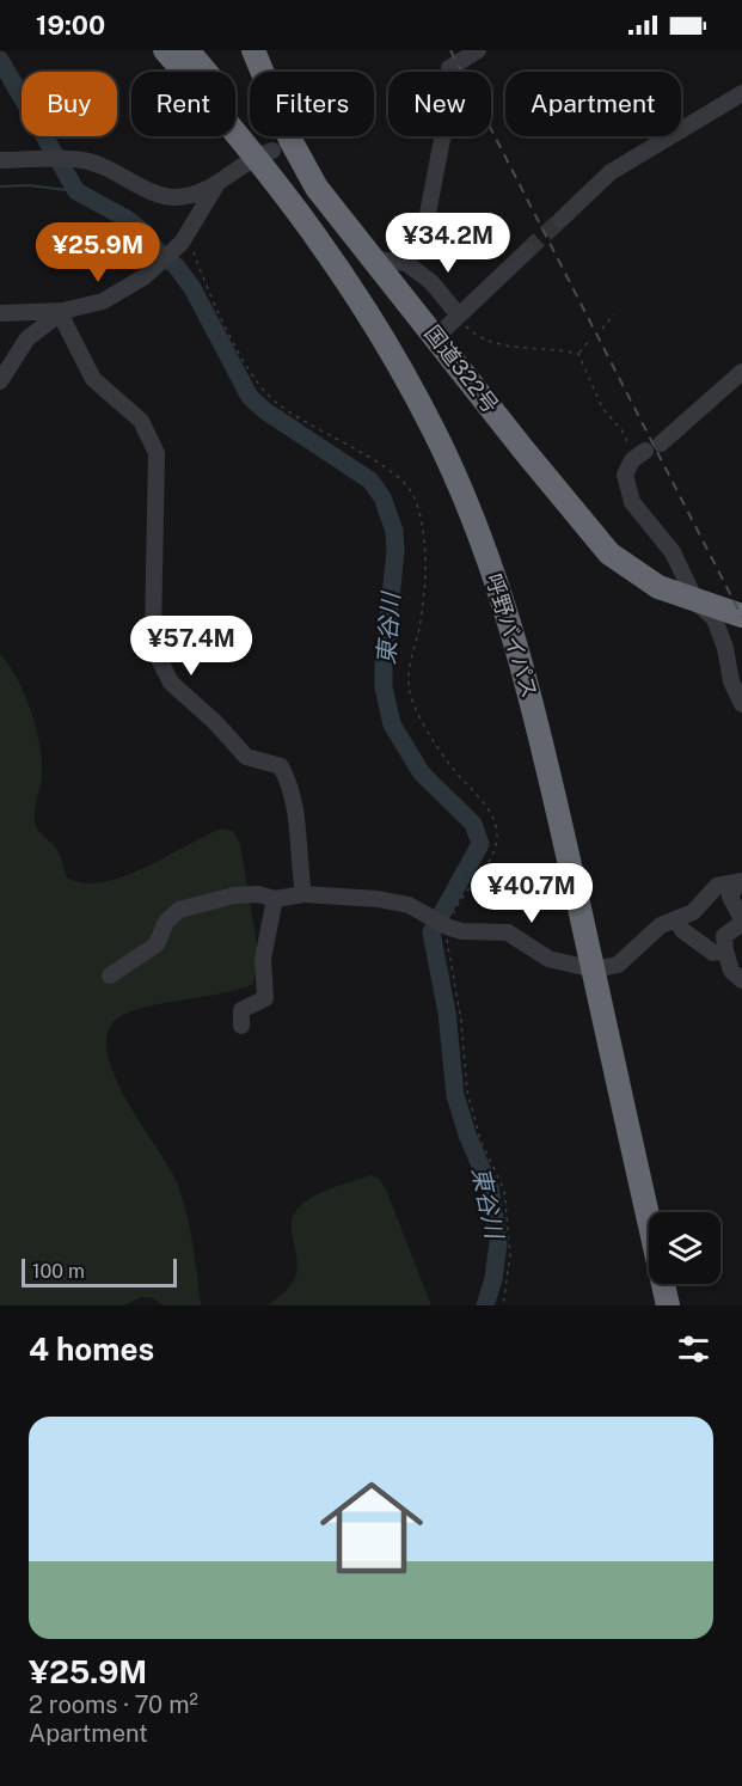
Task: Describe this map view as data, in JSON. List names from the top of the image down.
{
  "streets": {
    "highway": ["国道322号", "呼野バイパス"]
  },
  "water": ["東谷川"],
  "scale_bar": "100 m",
  "page": {
    "status": "19:00",
    "chip": [
      "Buy",
      "Rent",
      "Filters",
      "New",
      "Apartment"
    ],
    "price": [
      "¥34.2M",
      "¥25.9M",
      "¥57.4M",
      "¥40.7M"
    ],
    "scale": "100 m",
    "heading": "4 homes",
    "list": [
      {
        "name": "¥25.9M",
        "note": "2 rooms · 70 m² · Apartment"
      }
    ]
  }
}
